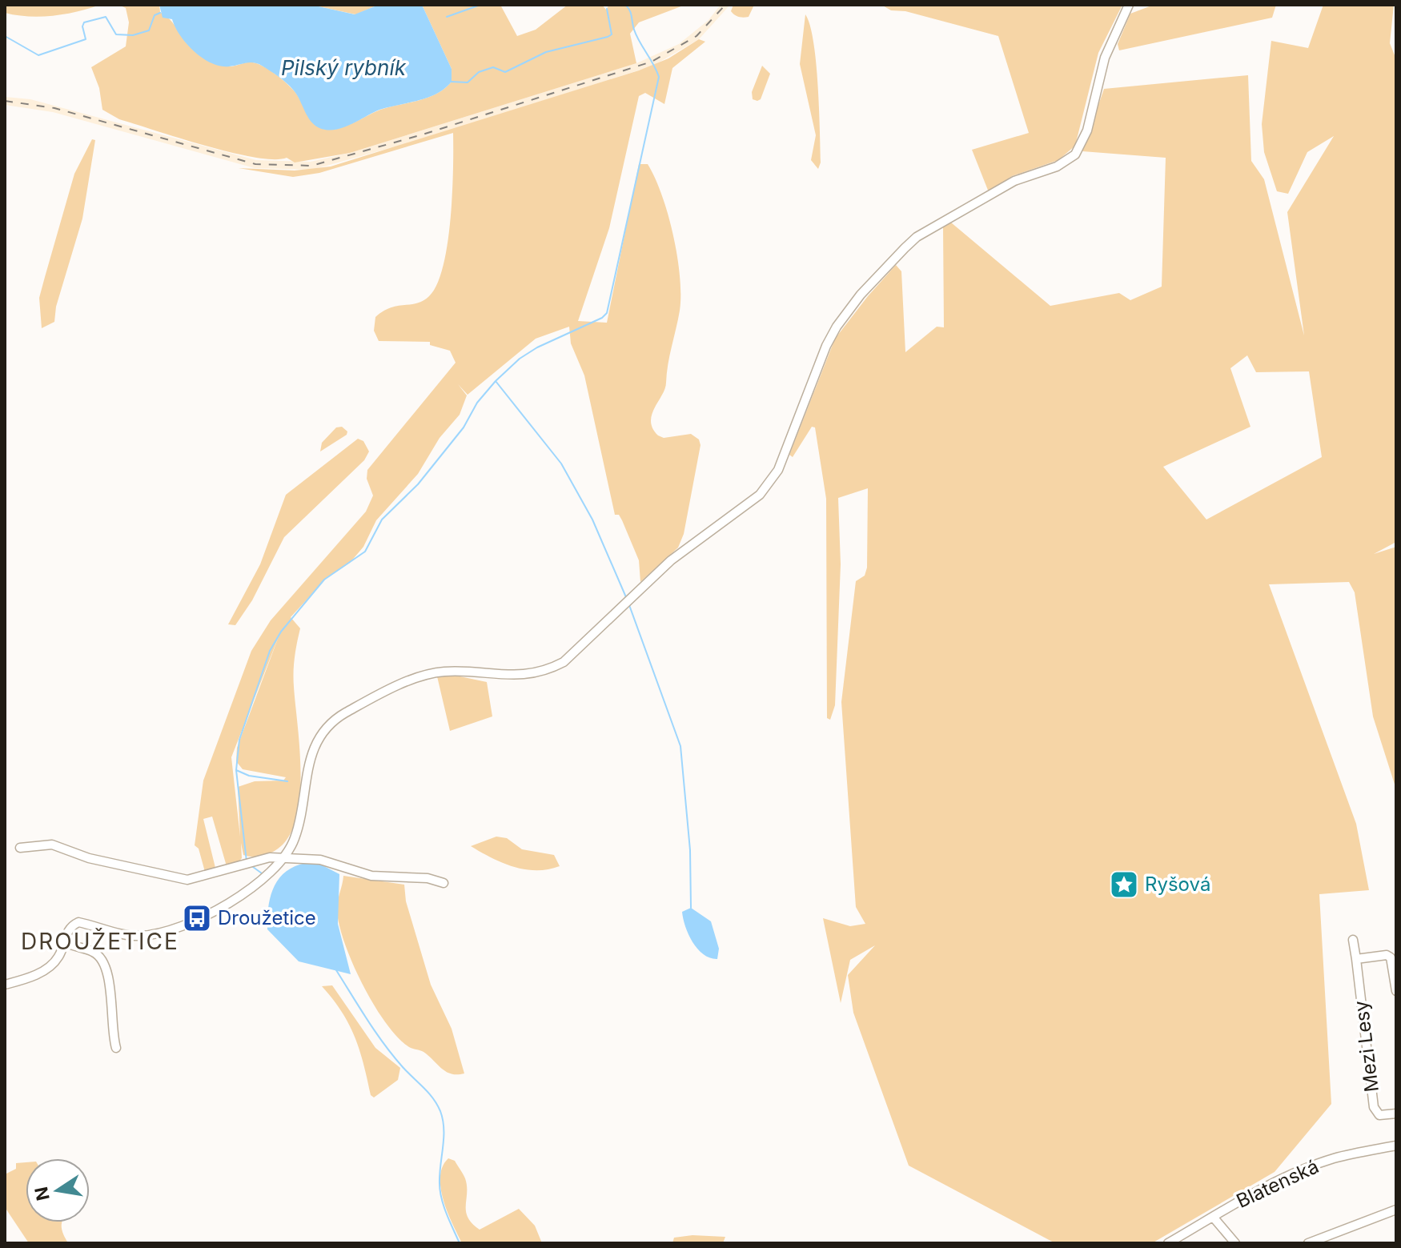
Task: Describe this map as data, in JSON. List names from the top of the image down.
{
  "streets": {
    "street": ["Mezi Lesy", "Blatenská"]
  },
  "districts": ["DROUŽETICE"],
  "water": ["Pilský rybník"],
  "places": {
    "place": ["Ryšová"],
    "bus stop": ["Droužetice"]
  },
  "north": "left"
}
